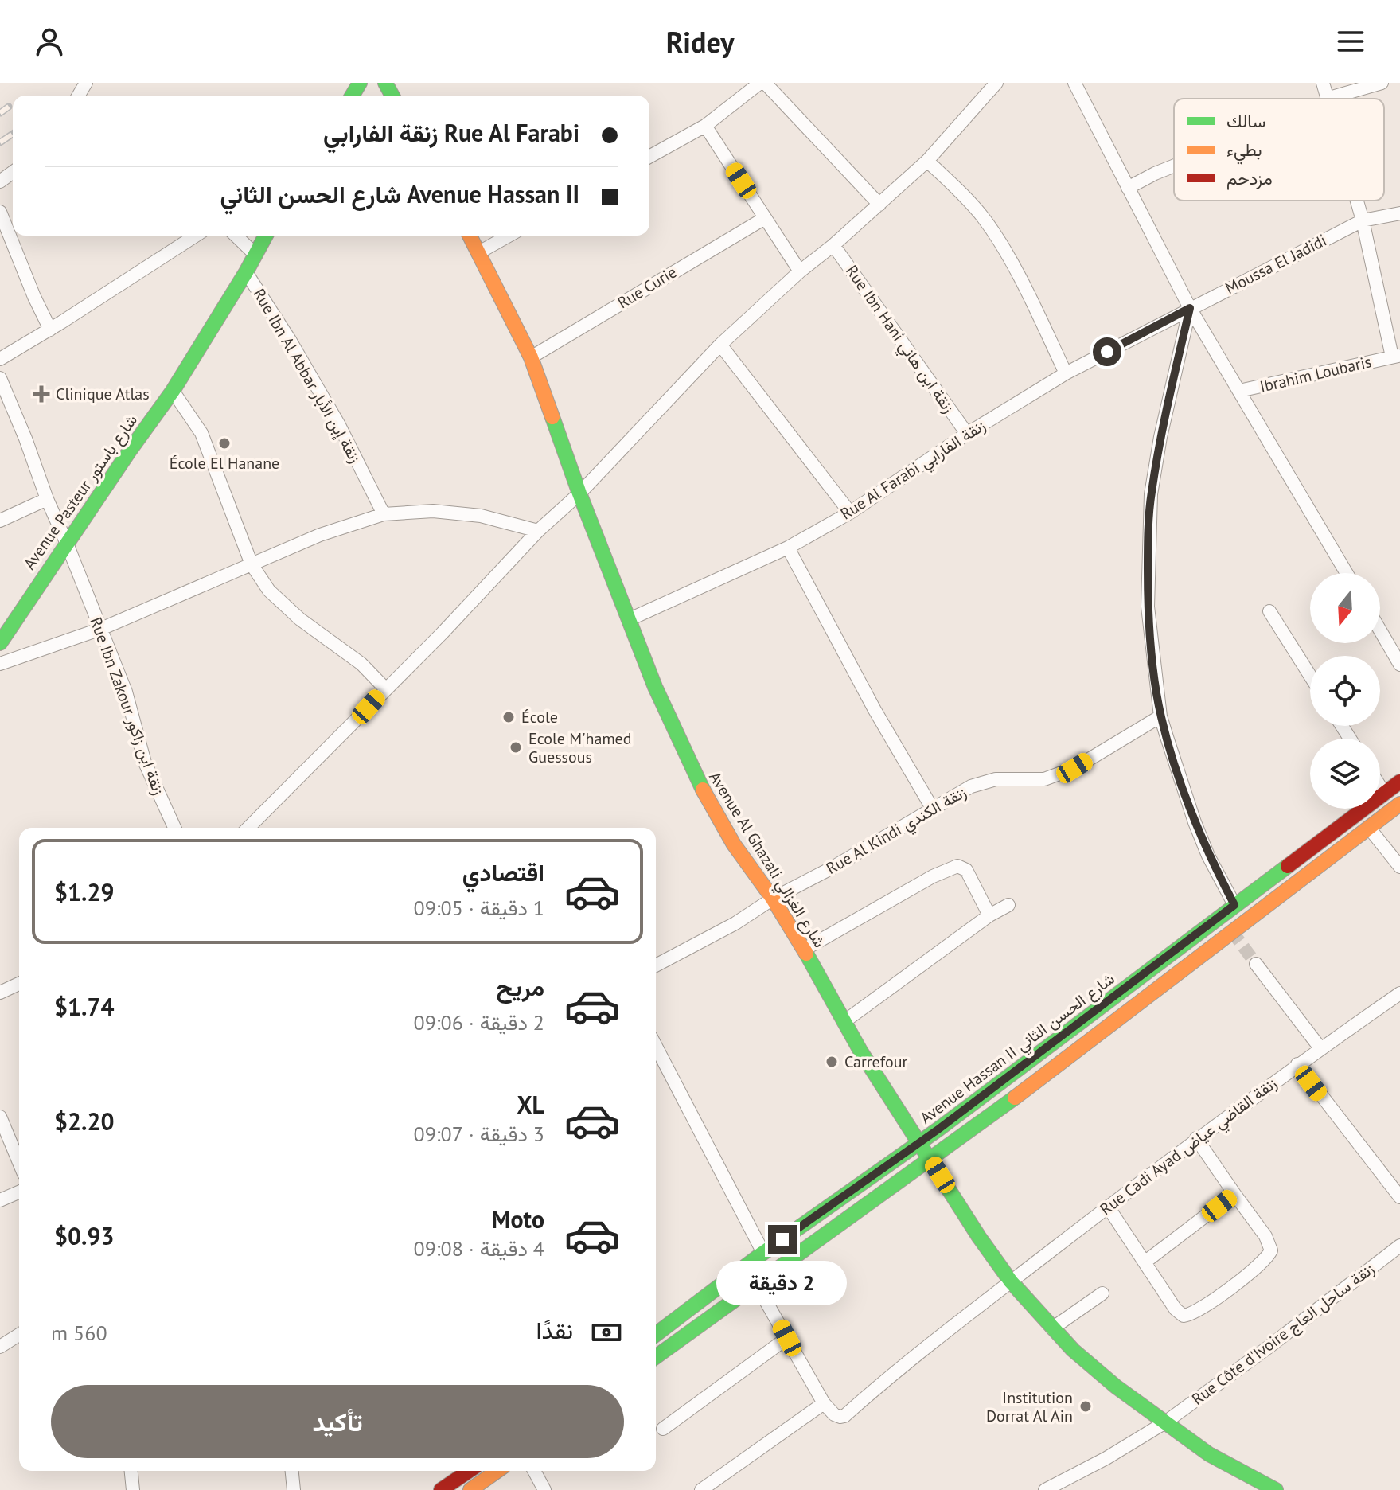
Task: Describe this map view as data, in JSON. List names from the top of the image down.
{
  "streets": {
    "street": [
      "Moussa El Jadidi",
      "Rue Curie",
      "Rue Ibn Hani زنقة ابن هاني",
      "Ibrahim Loubaris",
      "Rue Ibn Al Abbar زنقة إبن الأبار",
      "Rue Al Farabi زنقة الفارابي",
      "Avenue Pasteur شارع باستور",
      "Rue Ibn Zakour زنقة ابن زاكور",
      "Rue Al Kindi زنقة الكندي",
      "Avenue Al Ghazali شارع الغزالي",
      "Avenue Hassan II شارع الحسن الثاني",
      "Rue Cadi Ayad زنقة القاضي عياض",
      "Rue Côte d'Ivoire زنقة ساحل العاج"
    ]
  },
  "crossings": [
    ["Moussa El Jadidi", "Rue Al Farabi زنقة الفارابي"],
    ["Rue Curie", "Avenue Al Ghazali شارع الغزالي"],
    ["Rue Ibn Hani زنقة ابن هاني", "Rue Al Farabi زنقة الفارابي"],
    ["Rue Ibn Al Abbar زنقة إبن الأبار", "Avenue Pasteur شارع باستور"],
    ["Rue Al Farabi زنقة الفارابي", "Avenue Al Ghazali شارع الغزالي"],
    ["Avenue Pasteur شارع باستور", "Rue Ibn Zakour زنقة ابن زاكور"],
    ["Rue Al Kindi زنقة الكندي", "Avenue Al Ghazali شارع الغزالي"],
    ["Avenue Al Ghazali شارع الغزالي", "Avenue Hassan II شارع الحسن الثاني"],
    ["Avenue Al Ghazali شارع الغزالي", "Rue Cadi Ayad زنقة القاضي عياض"],
    ["Avenue Al Ghazali شارع الغزالي", "Rue Côte d'Ivoire زنقة ساحل العاج"]
  ],
  "places": {
    "health": ["Clinique Atlas"],
    "other": [
      "École El Hanane",
      "École",
      "Ecole M'hamed Guessous",
      "Carrefour",
      "Institution Dorrat Al Ain"
    ]
  },
  "legend": ["سالك", "بطيء", "مزدحم"],
  "north": "bottom",
  "page": {
    "header": "Ridey",
    "banner": ["Rue Al Farabi زنقة الفارابي", "Avenue Hassan II شارع الحسن الثاني"],
    "list": [
      {
        "name": "اقتصادي",
        "note": "1 دقيقة · 09:05",
        "value": "$1.29"
      },
      {
        "name": "مريح",
        "note": "2 دقيقة · 09:06",
        "value": "$1.74"
      },
      {
        "name": "XL",
        "note": "3 دقيقة · 09:07",
        "value": "$2.20"
      },
      {
        "name": "Moto",
        "note": "4 دقيقة · 09:08",
        "value": "$0.93"
      }
    ],
    "bubble": "2 دقيقة",
    "pay": ["نقدًا", "560 m"],
    "buttons": "تأكيد"
  }
}
